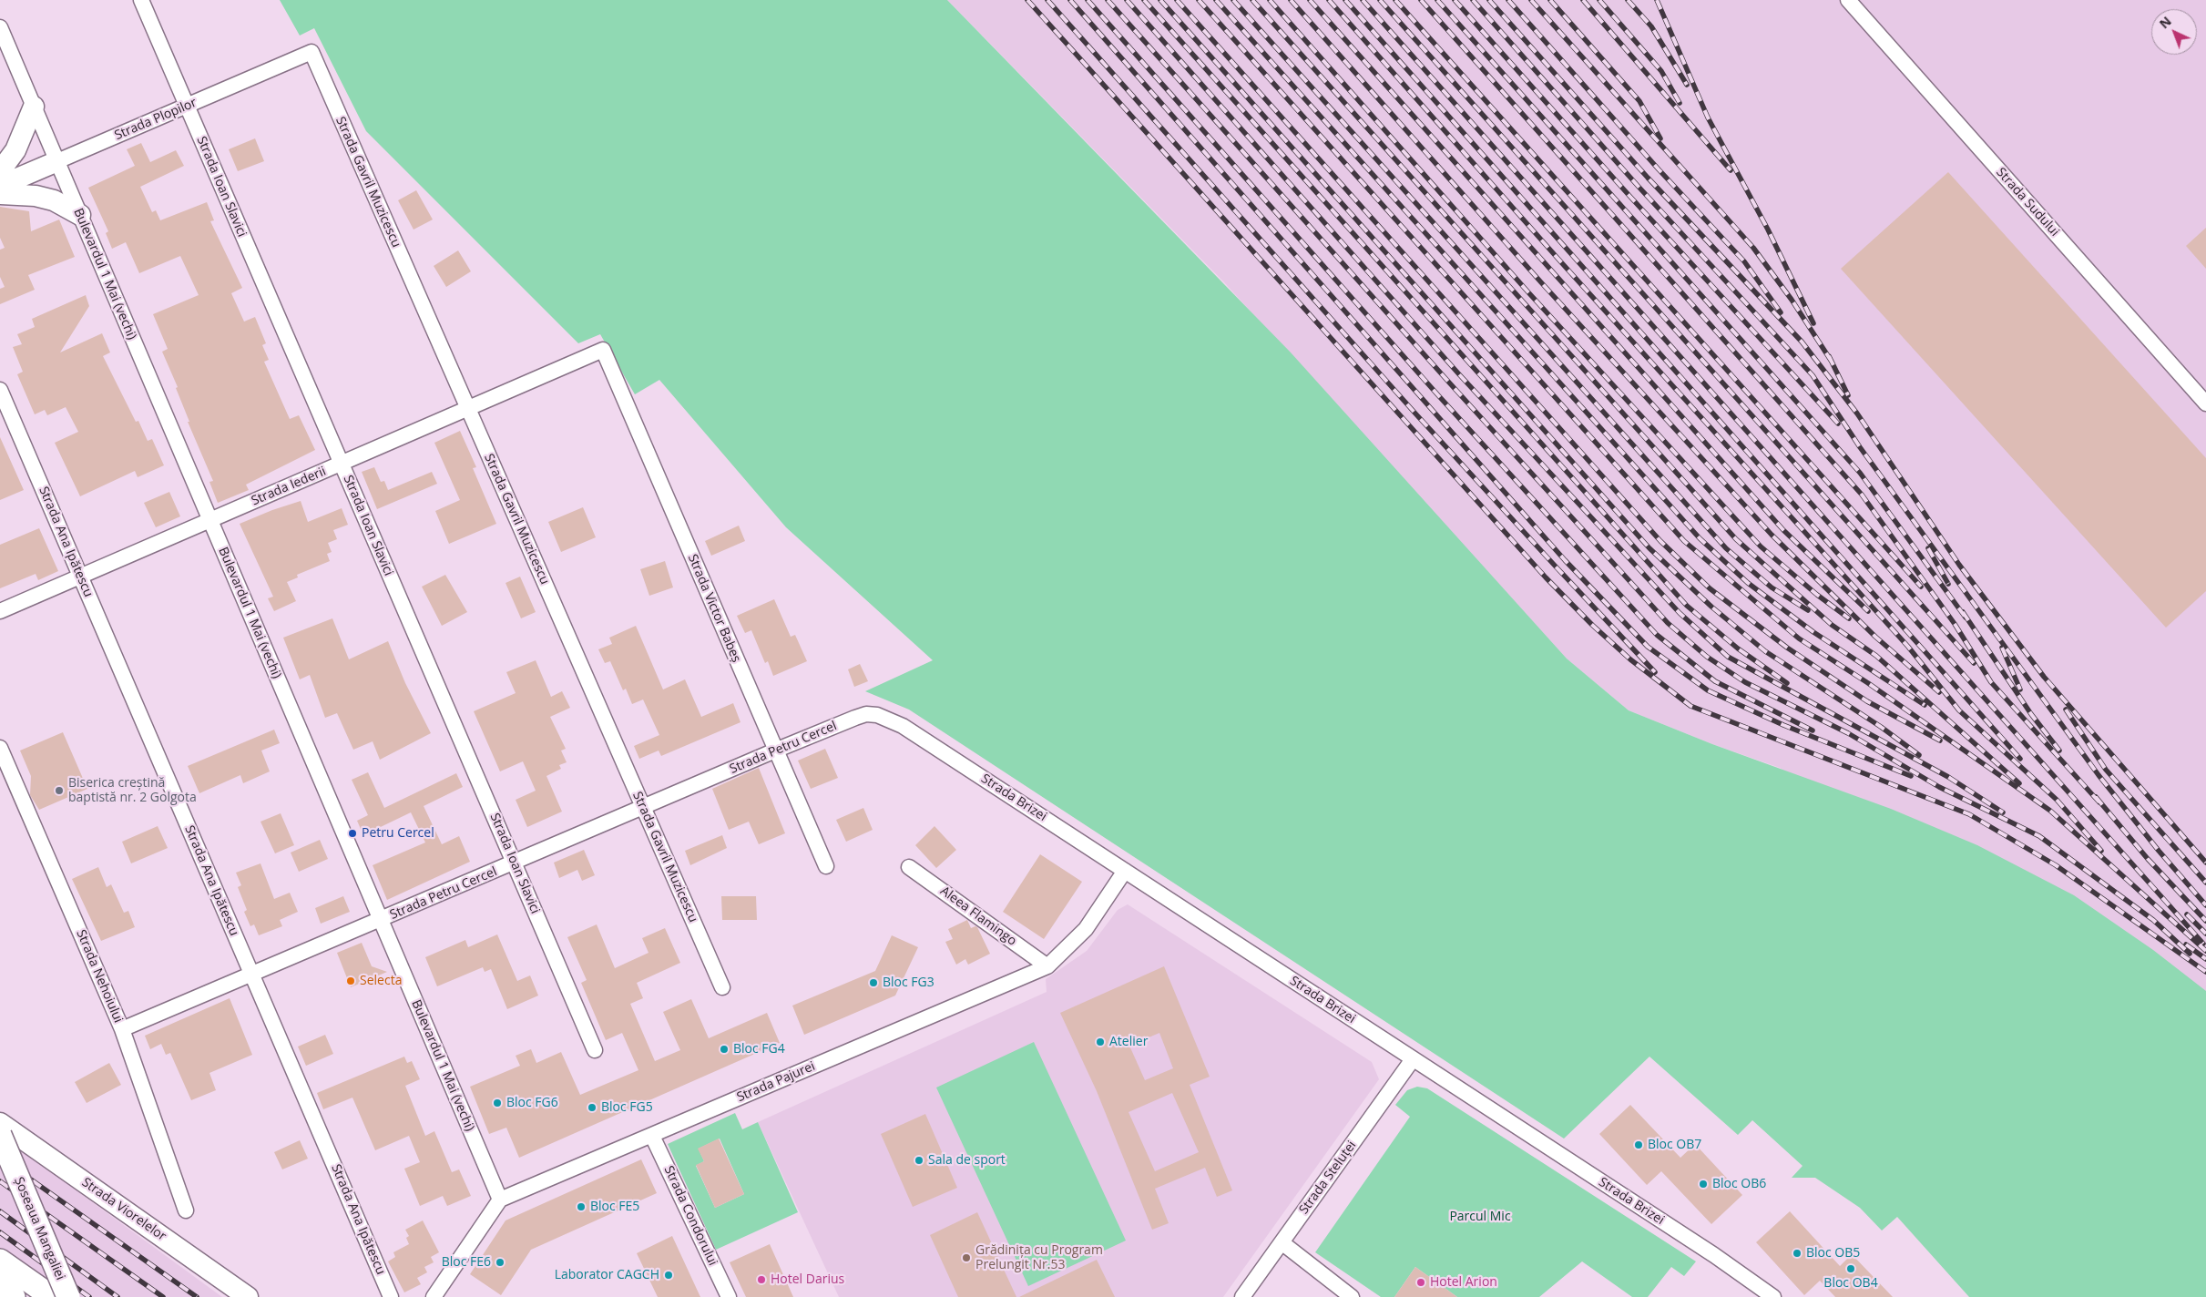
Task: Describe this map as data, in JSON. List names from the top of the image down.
{
  "streets": {
    "main road": ["Șoseaua Mangaliei"],
    "street": [
      "Strada Plopilor",
      "Strada Gavril Muzicescu",
      "Strada Ioan Slavici",
      "Strada Sudului",
      "Bulevardul 1 Mai (vechi)",
      "Strada Iederii",
      "Strada Ana Ipătescu",
      "Strada Victor Babeș",
      "Strada Petru Cercel",
      "Strada Brizei",
      "Aleea Flamingo",
      "Strada Nehoiului",
      "Strada Pajurei",
      "Strada Steluței",
      "Strada Viorelelor",
      "Strada Condorului"
    ]
  },
  "crossings": [
    ["Strada Plopilor", "Strada Gavril Muzicescu"],
    ["Strada Plopilor", "Strada Ioan Slavici"],
    ["Strada Plopilor", "Bulevardul 1 Mai (vechi)"],
    ["Strada Gavril Muzicescu", "Strada Iederii"],
    ["Strada Gavril Muzicescu", "Strada Petru Cercel"],
    ["Strada Ioan Slavici", "Strada Iederii"],
    ["Strada Ioan Slavici", "Strada Petru Cercel"],
    ["Bulevardul 1 Mai (vechi)", "Strada Iederii"],
    ["Bulevardul 1 Mai (vechi)", "Strada Petru Cercel"],
    ["Bulevardul 1 Mai (vechi)", "Strada Pajurei"],
    ["Strada Iederii", "Strada Ana Ipătescu"],
    ["Strada Iederii", "Strada Victor Babeș"],
    ["Strada Ana Ipătescu", "Strada Petru Cercel"],
    ["Strada Victor Babeș", "Strada Petru Cercel"],
    ["Strada Petru Cercel", "Strada Brizei"],
    ["Strada Petru Cercel", "Strada Nehoiului"],
    ["Strada Brizei", "Strada Pajurei"],
    ["Strada Brizei", "Strada Steluței"],
    ["Aleea Flamingo", "Strada Pajurei"],
    ["Strada Pajurei", "Strada Condorului"]
  ],
  "parks": ["Parcul Mic"],
  "places": [
    "Biserica creștină baptistă nr. 2 Golgota",
    "Petru Cercel",
    "Selecta",
    "Bloc FG3",
    "Atelier",
    "Bloc FG4",
    "Bloc FG6",
    "Bloc FG5",
    "Bloc OB7",
    "Sala de sport",
    "Bloc OB6",
    "Bloc FE5",
    "Bloc OB5",
    "Grădinița cu Program Prelungit Nr.53",
    "Bloc FE6",
    "Bloc OB4",
    "Laborator CAGCH",
    "Hotel Darius",
    "Hotel Arion"
  ],
  "north": "top left"
}
